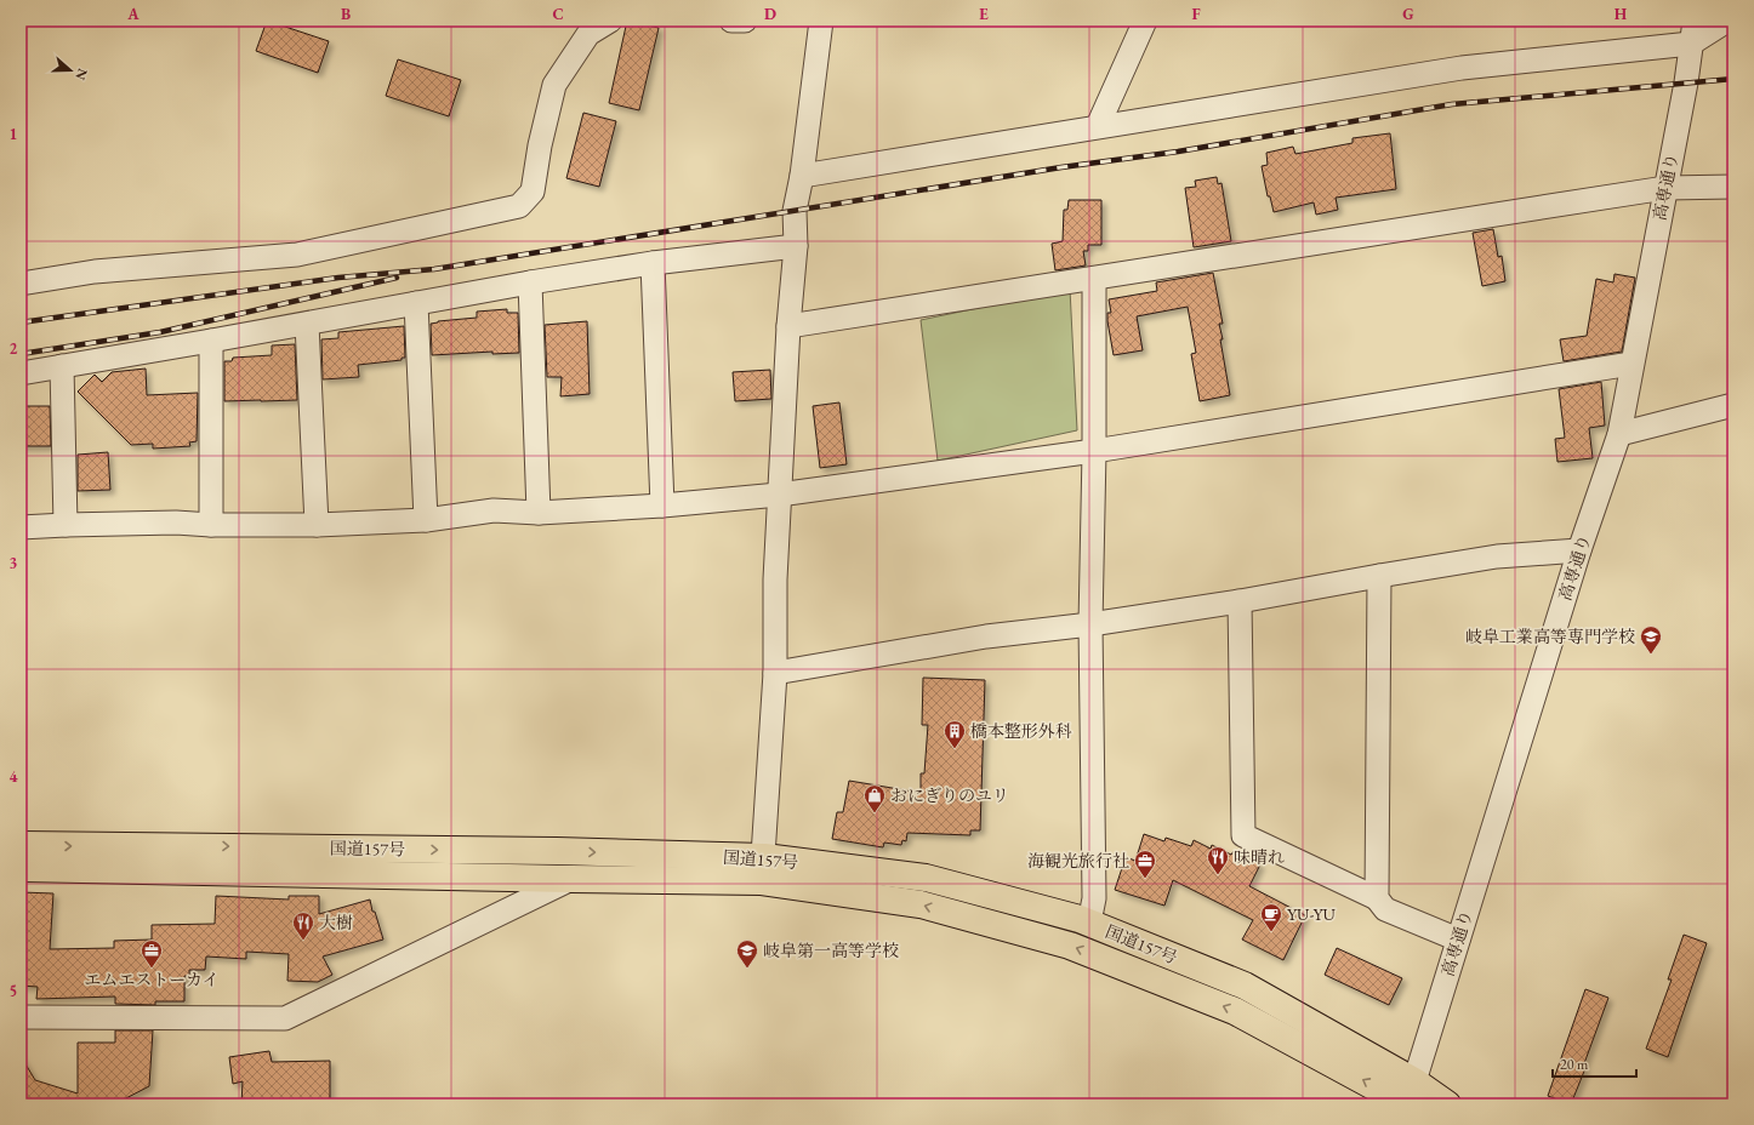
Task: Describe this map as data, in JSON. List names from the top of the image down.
{
  "streets": {
    "highway": ["国道157号"],
    "street": ["高専通り"]
  },
  "crossings": [
    ["高専通り", "国道157号"]
  ],
  "places": {
    "school or university": ["岐阜工業高等専門学校", "岐阜第一高等学校"],
    "building": ["橋本整形外科"],
    "shop": ["おにぎりのユリ"],
    "restaurant": ["味晴れ", "大樹"],
    "office": ["海観光旅行社", "エムエストーカイ"],
    "cafe": ["YU-YU"]
  },
  "scale_bar": "20 m",
  "north": "right",
  "grid": {
    "columns": [
      "A",
      "B",
      "C",
      "D",
      "E",
      "F",
      "G",
      "H"
    ],
    "rows": [
      "1",
      "2",
      "3",
      "4",
      "5"
    ]
  }
}
